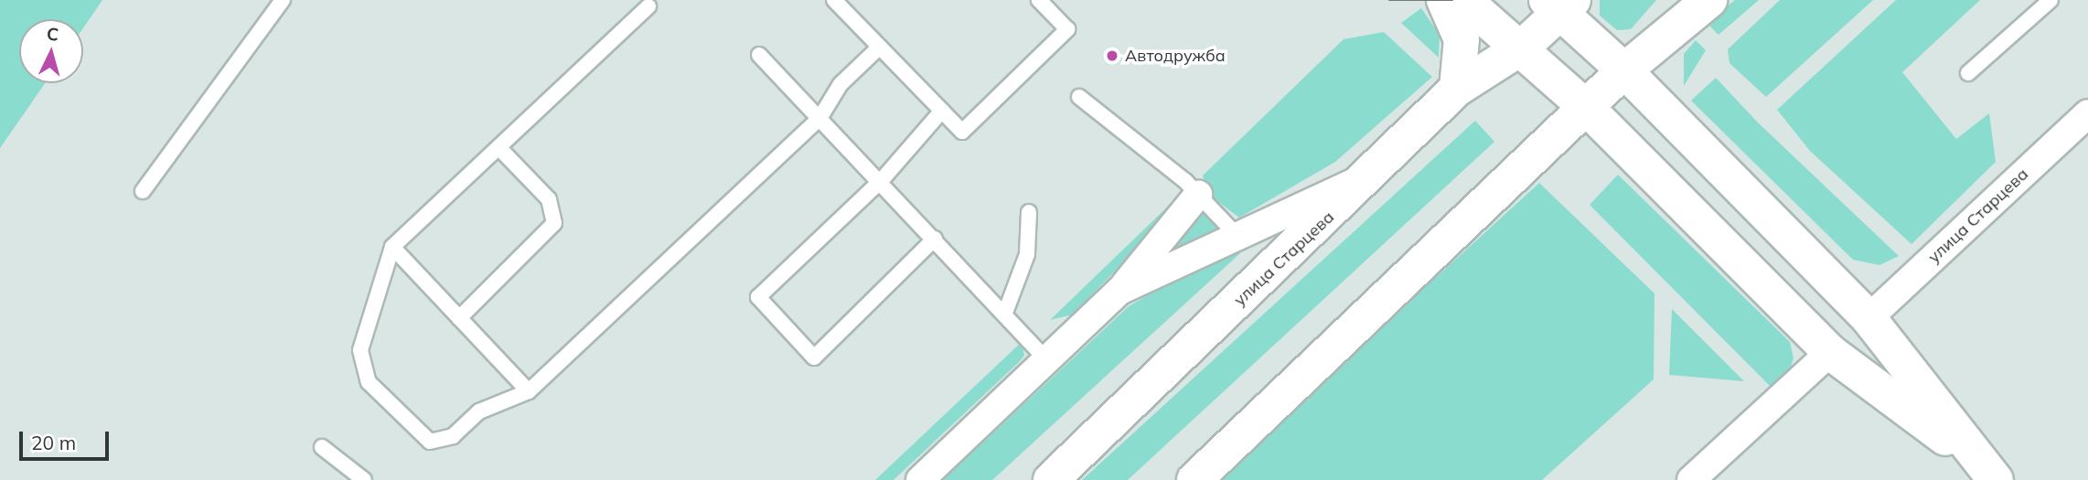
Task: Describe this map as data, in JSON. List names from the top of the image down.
{
  "streets": {
    "main road": ["улица Старцева"]
  },
  "places": ["Автодружба"],
  "scale_bar": "20 m",
  "north": "top"
}
